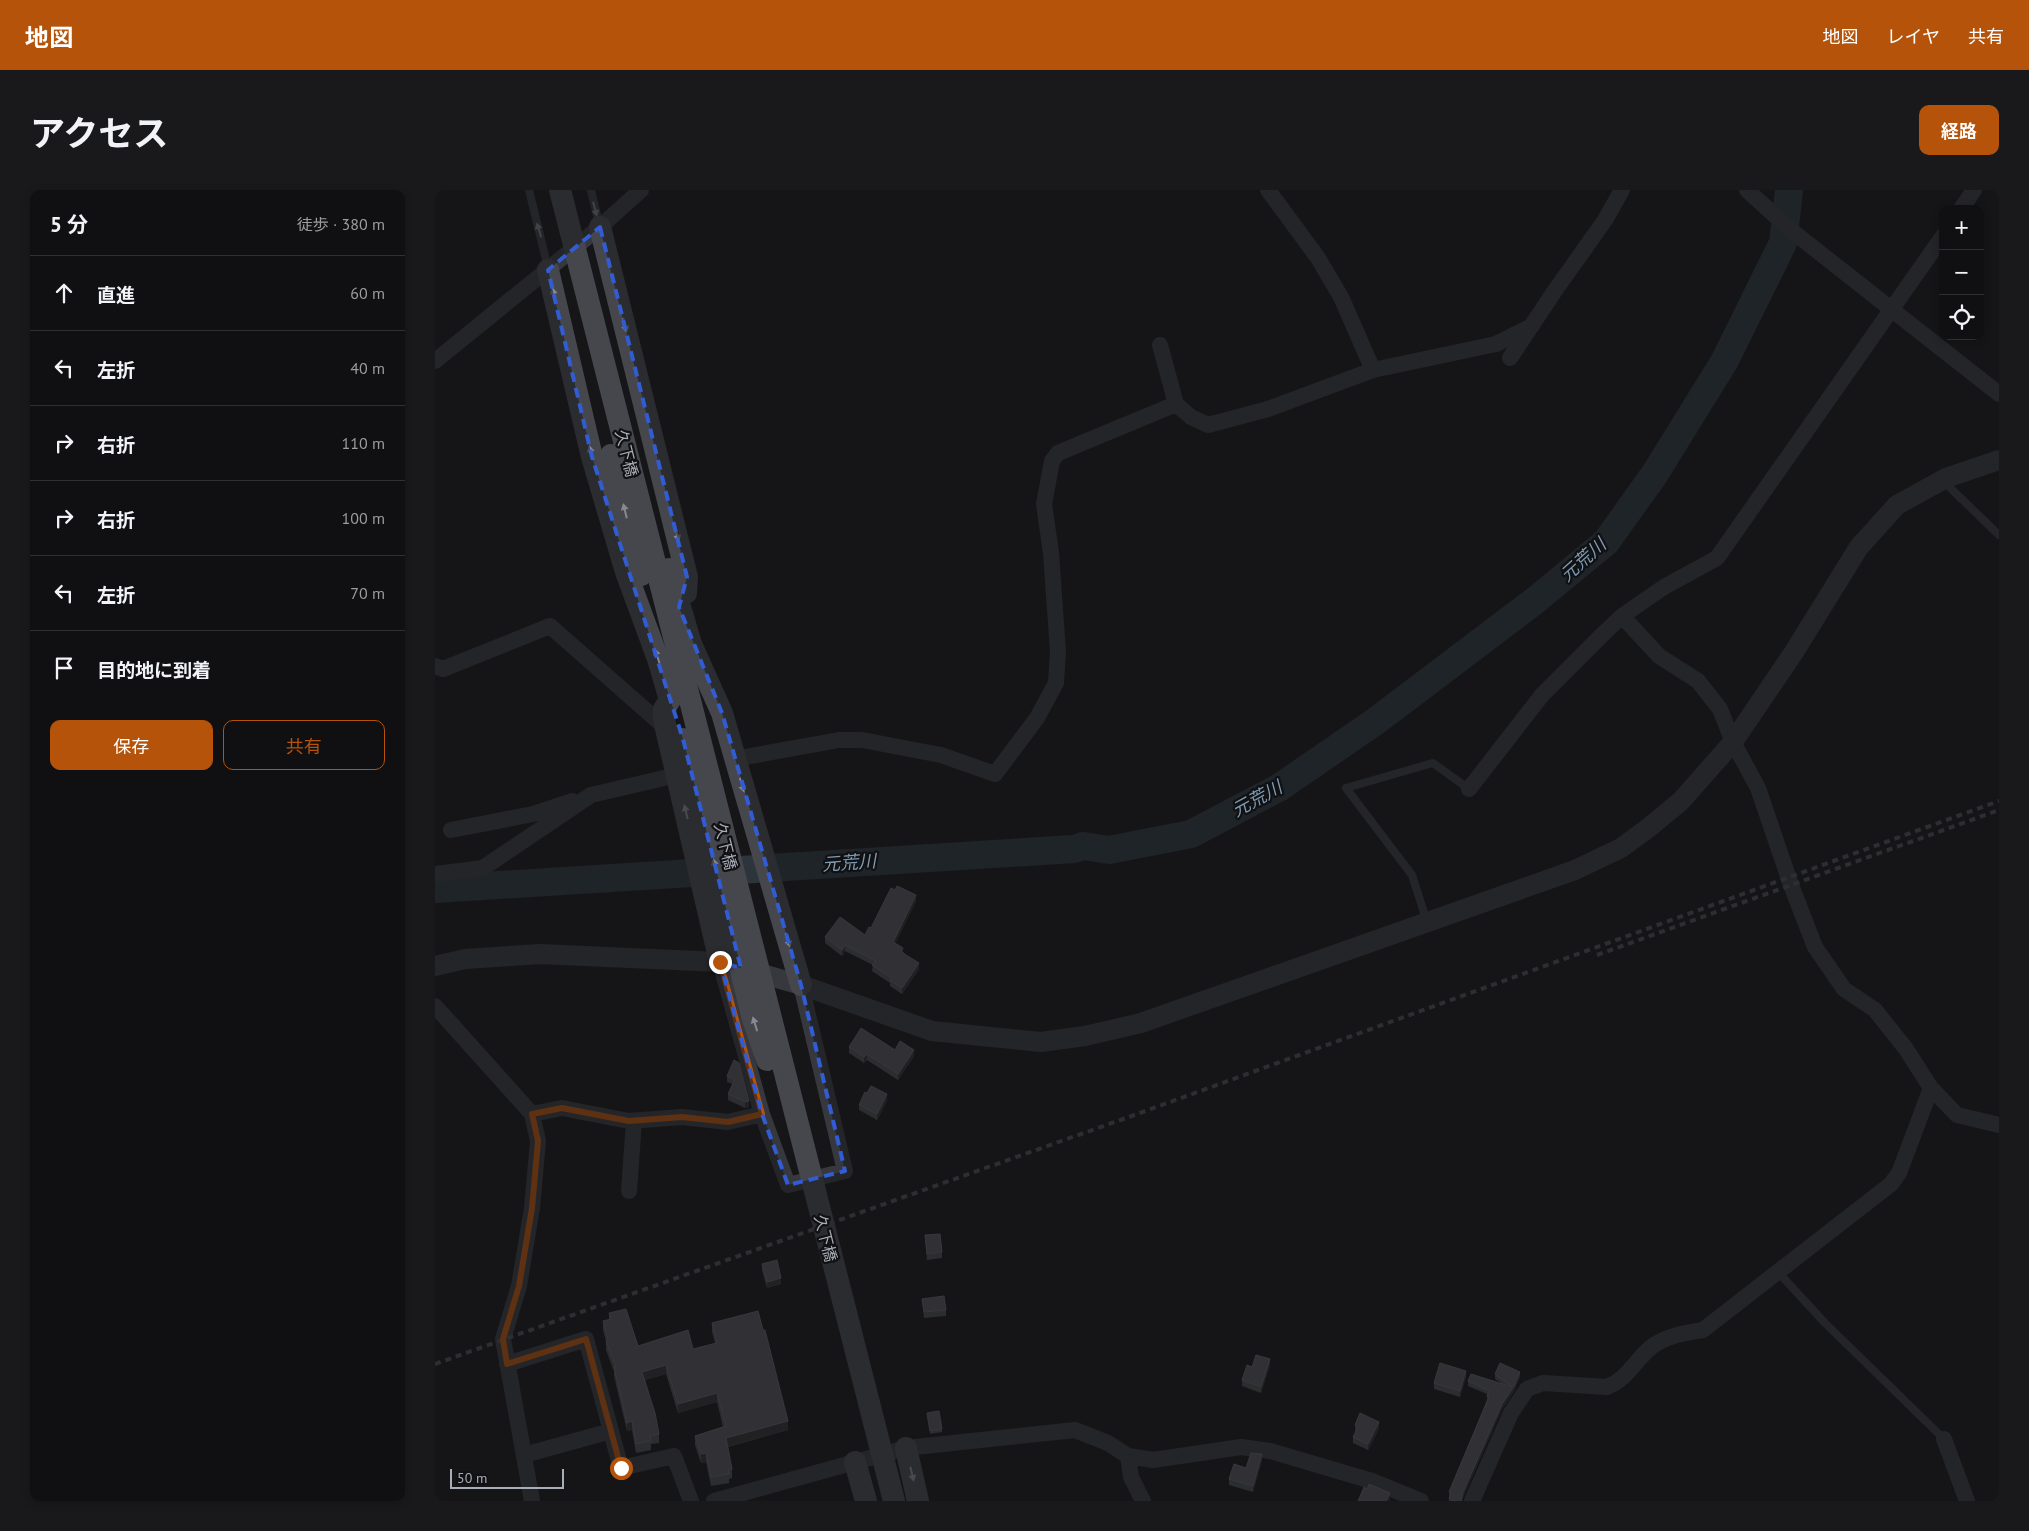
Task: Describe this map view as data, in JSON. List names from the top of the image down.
{
  "streets": {
    "main road": ["久下橋"]
  },
  "water": ["元荒川"],
  "scale_bar": "50 m",
  "page": {
    "header": "地図",
    "nav": ["地図", "レイヤ", "共有"],
    "title": "アクセス",
    "buttons": [
      "経路",
      ["保存", "共有"]
    ],
    "heading": ["5 分", "徒歩 · 380 m"],
    "map_buttons": ["+", "−"],
    "list": [
      ["直進", "60 m"],
      ["左折", "40 m"],
      ["右折", "110 m"],
      ["右折", "100 m"],
      ["左折", "70 m"],
      "目的地に到着"
    ],
    "scale": "50 m"
  }
}
